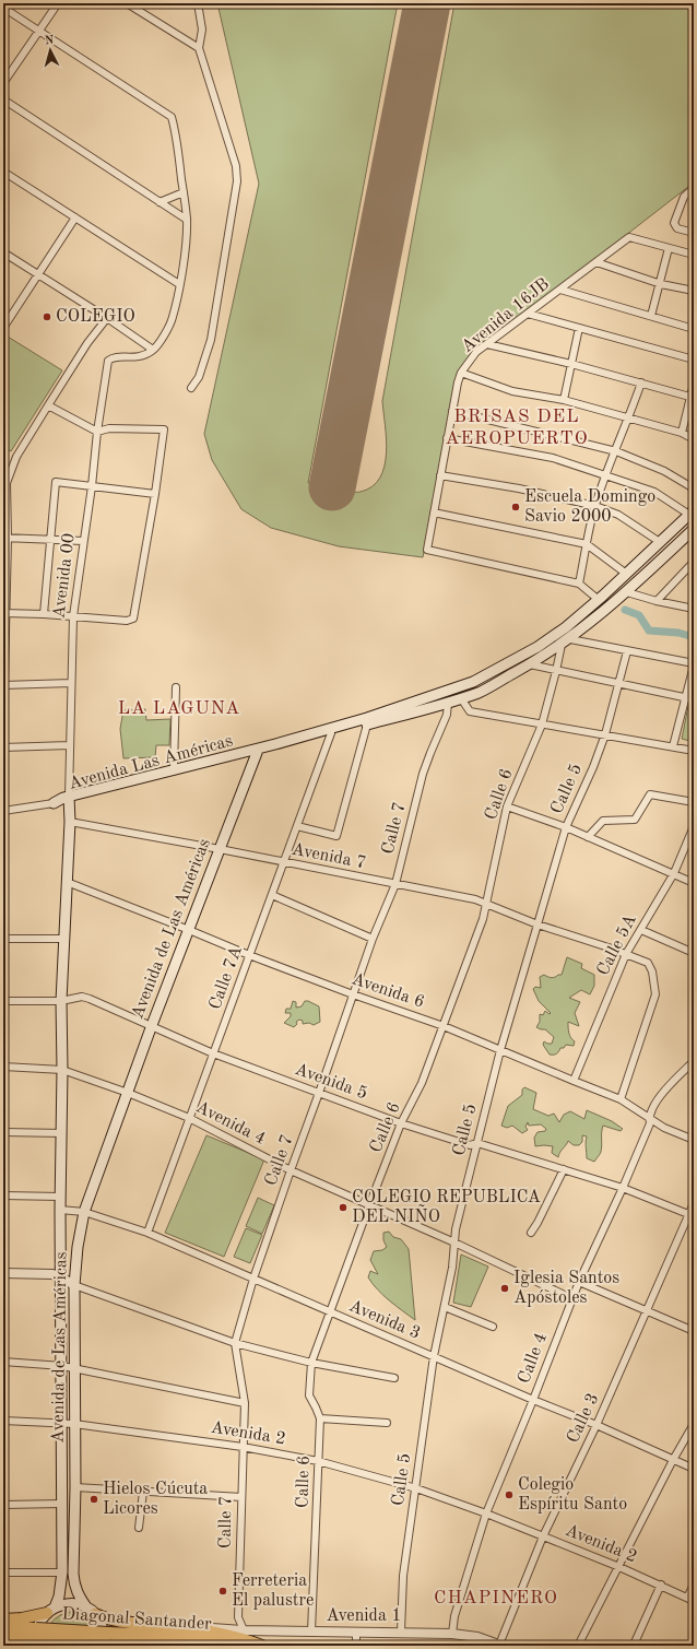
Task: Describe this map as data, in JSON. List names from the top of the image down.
{
  "streets": {
    "main road": ["Avenida Las Américas", "Avenida de Las Américas", "Diagonal Santander"],
    "street": [
      "Avenida 16JB",
      "Avenida 00",
      "Calle 5",
      "Calle 6",
      "Calle 7",
      "Avenida 7",
      "Calle 5A",
      "Calle 7A",
      "Avenida 6",
      "Avenida 5",
      "Avenida 4",
      "Avenida 3",
      "Calle 4",
      "Calle 3",
      "Avenida 2",
      "Avenida 1"
    ]
  },
  "crossings": [
    ["Avenida 00", "Avenida Las Américas"],
    ["Avenida 00", "Avenida de Las Américas"],
    ["Avenida Las Américas", "Avenida de Las Américas"],
    ["Calle 5", "Avenida 7"],
    ["Calle 5", "Avenida 6"],
    ["Calle 5", "Avenida 5"],
    ["Calle 5", "Avenida 4"],
    ["Calle 5", "Avenida 3"],
    ["Calle 5", "Avenida 2"],
    ["Calle 5", "Avenida 1"],
    ["Calle 6", "Avenida 7"],
    ["Calle 6", "Avenida 6"],
    ["Calle 6", "Avenida 5"],
    ["Calle 6", "Avenida 4"],
    ["Calle 6", "Avenida 3"],
    ["Calle 6", "Avenida 2"],
    ["Calle 6", "Avenida 1"],
    ["Calle 7", "Avenida 7"],
    ["Calle 7", "Avenida 6"],
    ["Calle 7", "Avenida 5"],
    ["Calle 7", "Avenida 4"],
    ["Calle 7", "Avenida 3"],
    ["Calle 7", "Avenida 2"],
    ["Calle 7", "Avenida 1"],
    ["Avenida 7", "Avenida de Las Américas"],
    ["Avenida 7", "Calle 5A"],
    ["Avenida 7", "Calle 7A"],
    ["Avenida 7", "Avenida 6"],
    ["Avenida de Las Américas", "Avenida 6"],
    ["Avenida de Las Américas", "Avenida 5"],
    ["Avenida de Las Américas", "Avenida 4"],
    ["Avenida de Las Américas", "Avenida 3"],
    ["Avenida de Las Américas", "Avenida 2"],
    ["Avenida de Las Américas", "Diagonal Santander"],
    ["Calle 5A", "Avenida 6"],
    ["Calle 7A", "Avenida 6"],
    ["Calle 7A", "Avenida 5"],
    ["Calle 7A", "Avenida 4"],
    ["Calle 7A", "Avenida 3"],
    ["Avenida 6", "Calle 4"],
    ["Avenida 5", "Calle 4"],
    ["Avenida 5", "Calle 3"],
    ["Avenida 4", "Calle 4"],
    ["Avenida 3", "Calle 4"],
    ["Avenida 3", "Calle 3"],
    ["Calle 4", "Avenida 2"],
    ["Calle 4", "Avenida 1"],
    ["Calle 3", "Avenida 2"],
    ["Calle 3", "Avenida 1"]
  ],
  "districts": ["BRISAS DEL AEROPUERTO", "LA LAGUNA", "CHAPINERO"],
  "places": [
    "COLEGIO",
    "Escuela Domingo Savio 2000",
    "COLEGIO REPUBLICA DEL NIÑO",
    "Iglesia Santos Apóstoles",
    "Colegio Espíritu Santo",
    "Hielos Cúcuta Licores",
    "Ferreteria El palustre"
  ],
  "north": "top"
}
